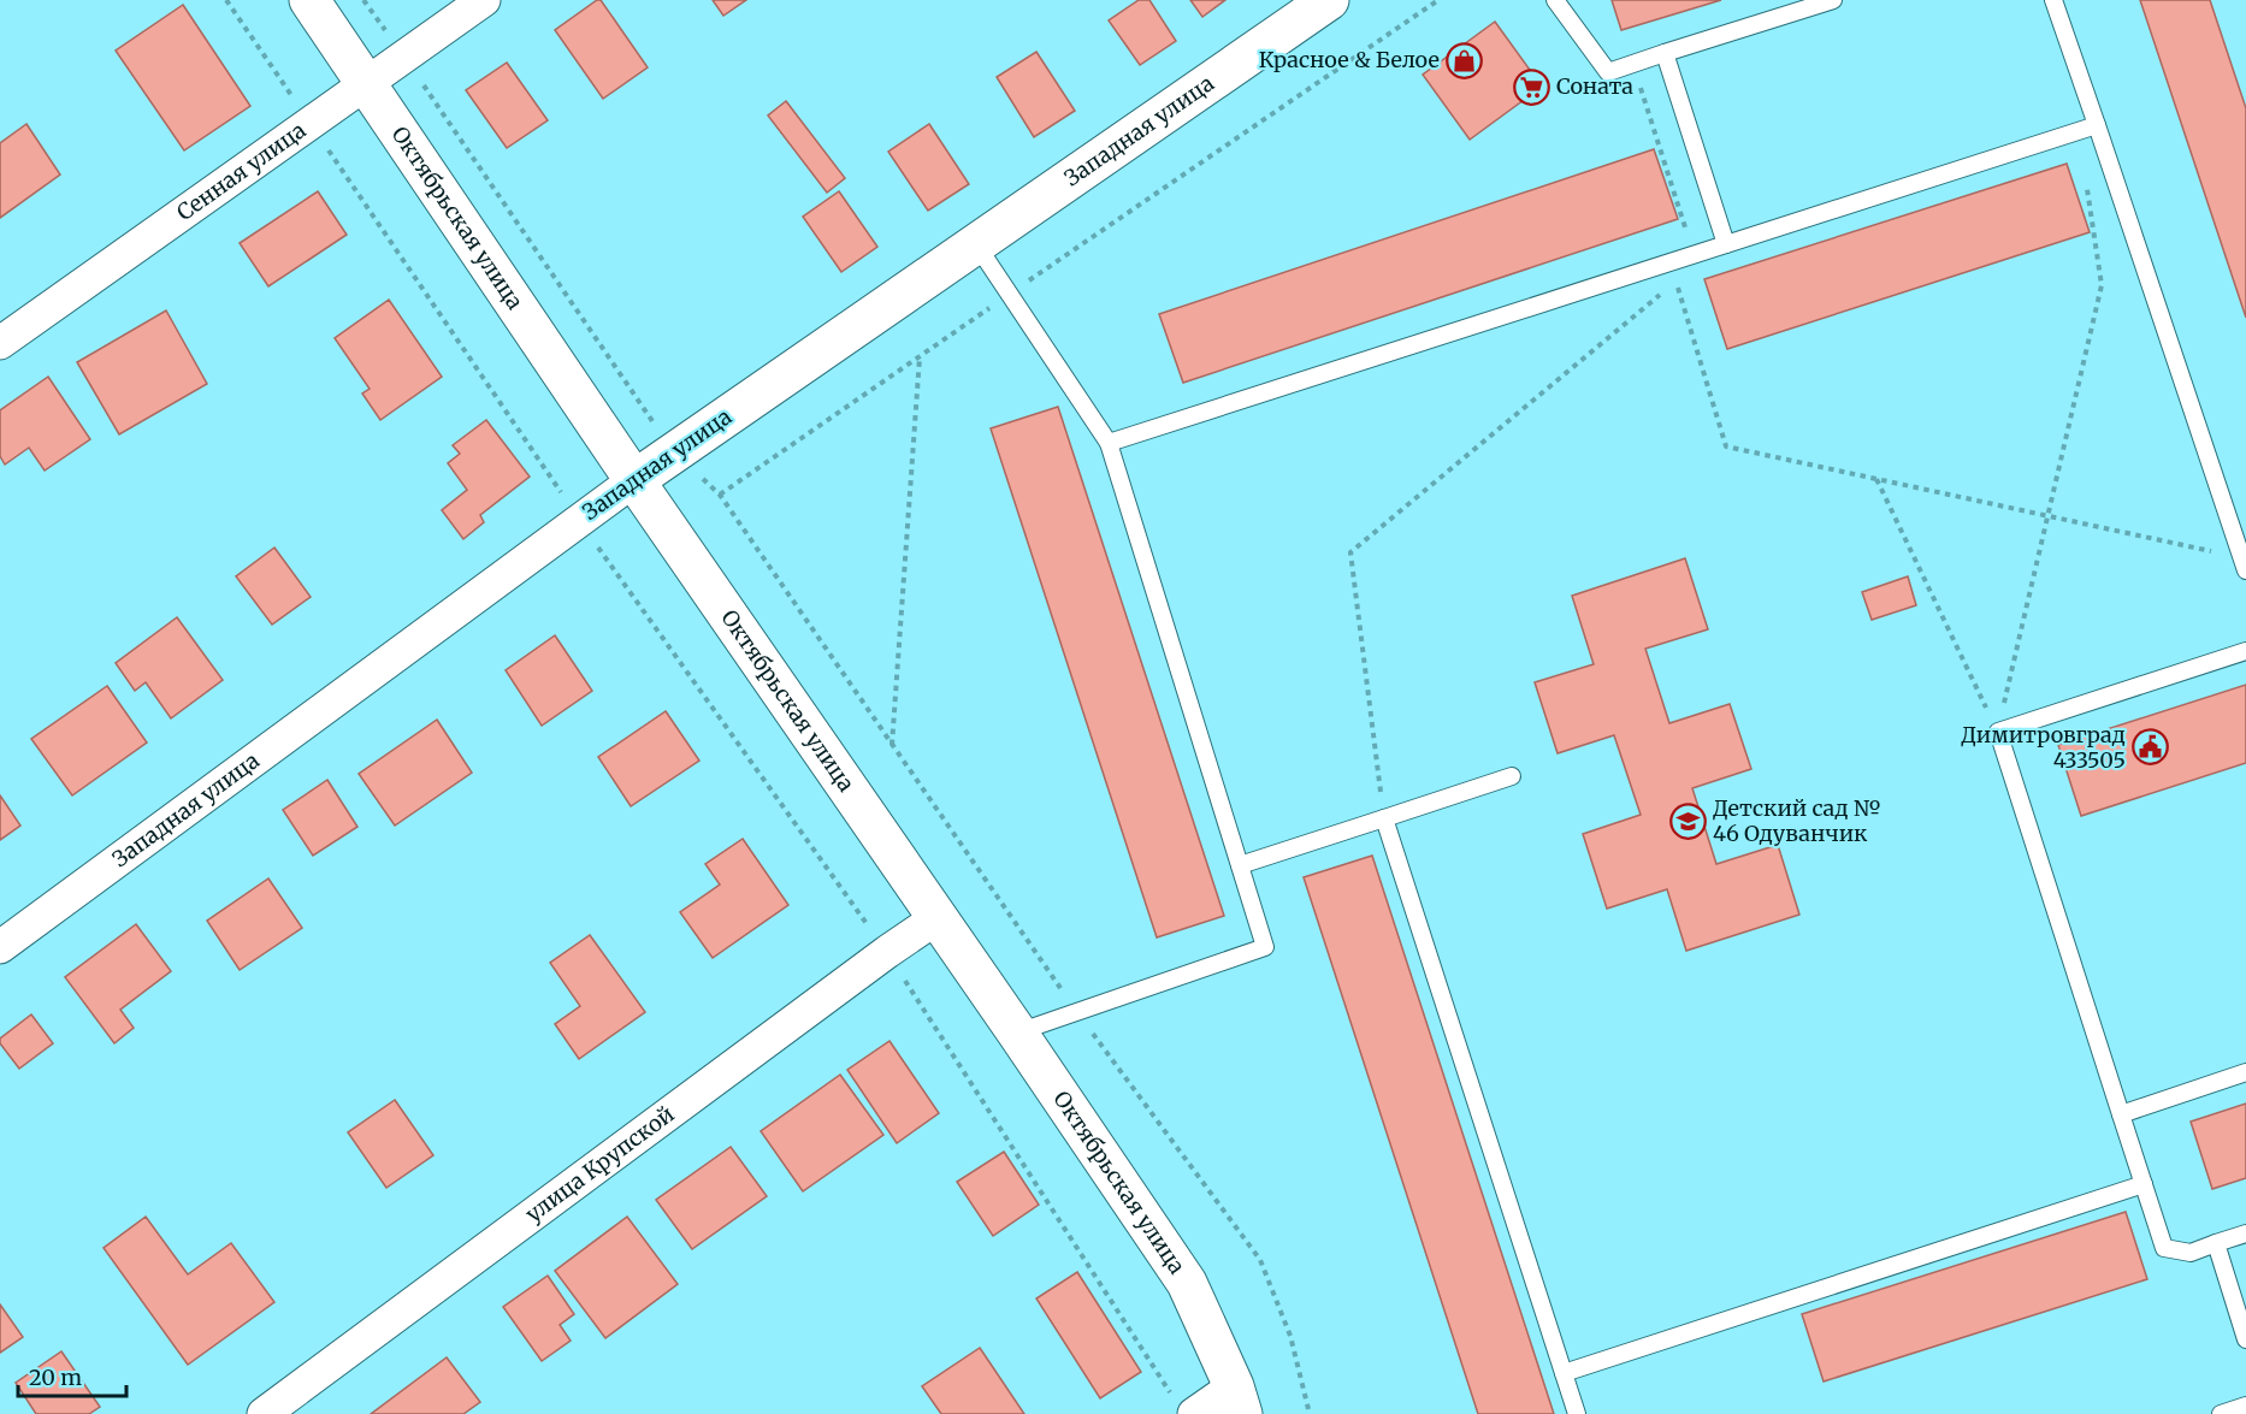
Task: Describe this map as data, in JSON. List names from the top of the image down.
{
  "streets": {
    "main road": ["Западная улица", "Октябрьская улица"],
    "street": ["Сенная улица", "улица Крупской"]
  },
  "crossings": [
    ["Западная улица", "Октябрьская улица"],
    ["Сенная улица", "Октябрьская улица"],
    ["Октябрьская улица", "улица Крупской"]
  ],
  "places": {
    "shop": ["Красное & Белое"],
    "supermarket": ["Соната"],
    "public building": ["Димитровград 433505"],
    "school or university": ["Детский сад № 46 Одуванчик"]
  },
  "scale_bar": "20 m"
}
